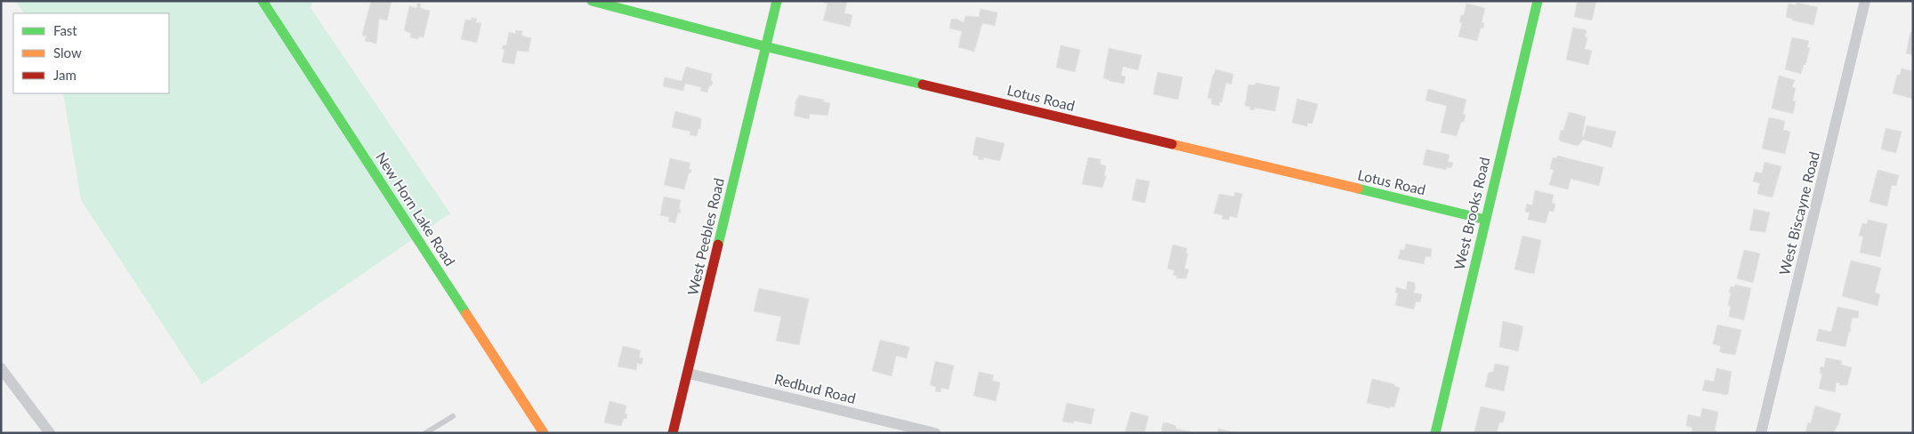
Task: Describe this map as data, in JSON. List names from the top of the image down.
{
  "streets": {
    "street": [
      "Lotus Road",
      "New Horn Lake Road",
      "West Brooks Road",
      "West Biscayne Road",
      "West Peebles Road",
      "Redbud Road"
    ]
  },
  "crossings": [
    ["Lotus Road", "West Brooks Road"],
    ["Lotus Road", "West Peebles Road"],
    ["West Peebles Road", "Redbud Road"]
  ],
  "legend": ["Fast", "Slow", "Jam"]
}
